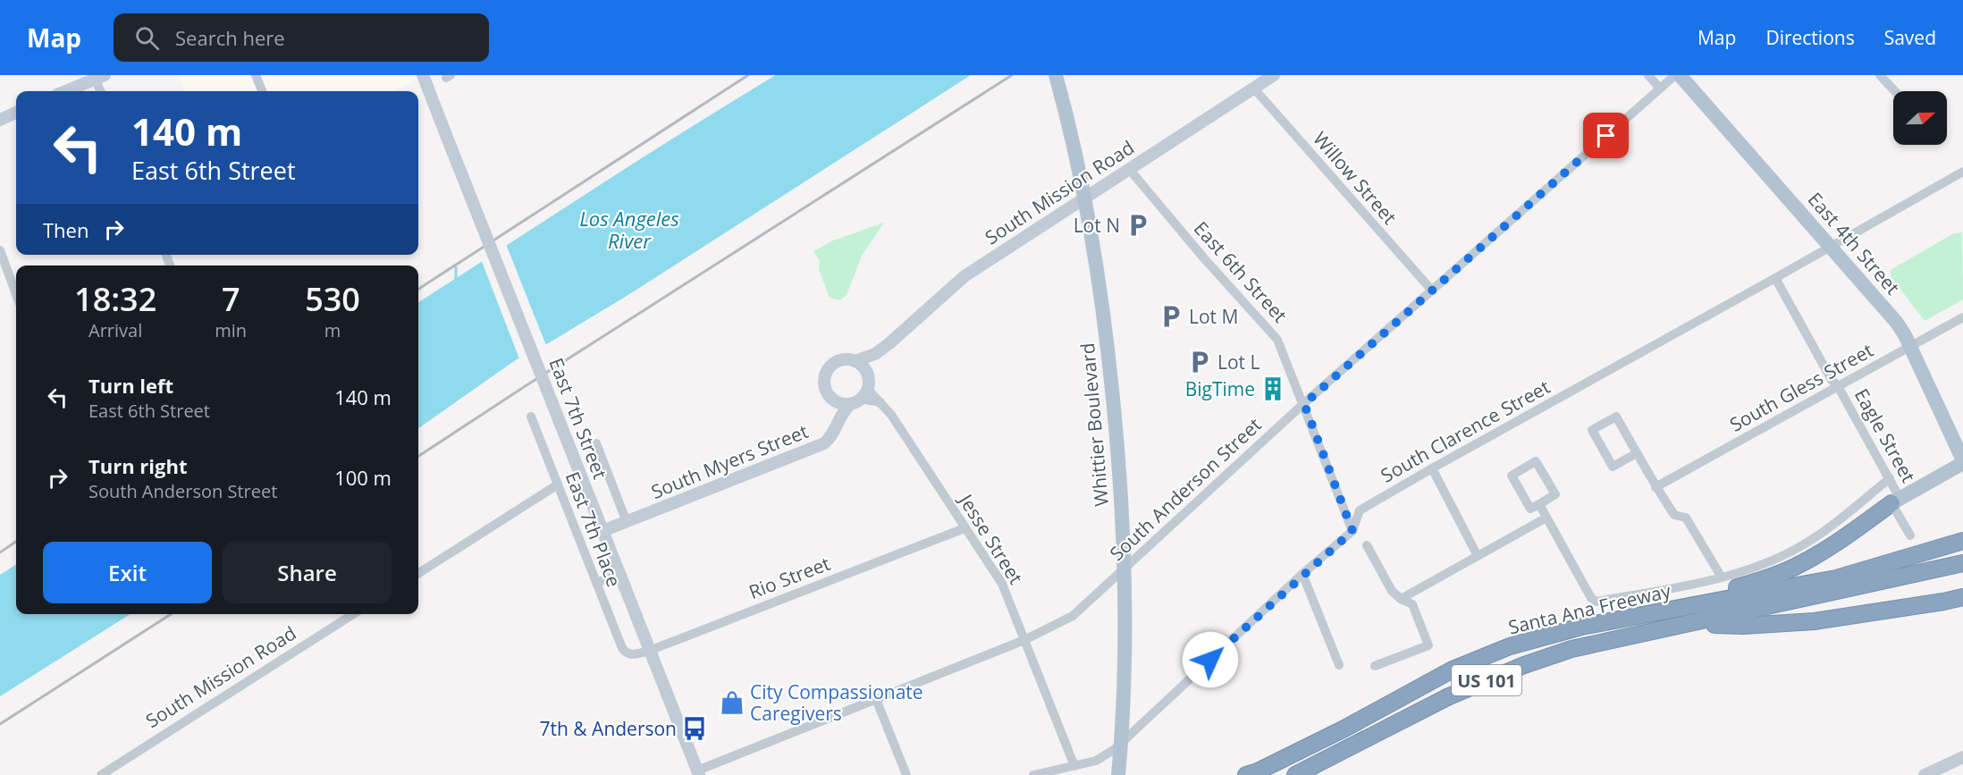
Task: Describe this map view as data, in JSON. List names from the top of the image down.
{
  "streets": {
    "highway": ["Santa Ana Freeway", "US 101"],
    "main road": ["East 4th Street", "Whittier Boulevard"],
    "street": [
      "Willow Street",
      "South Mission Road",
      "East 6th Street",
      "South Gless Street",
      "East 7th Street",
      "South Clarence Street",
      "Eagle Street",
      "South Myers Street",
      "South Anderson Street",
      "East 7th Place",
      "Jesse Street",
      "Rio Street"
    ]
  },
  "crossings": [
    ["Willow Street", "South Mission Road"],
    ["Willow Street", "South Anderson Street"],
    ["South Mission Road", "East 6th Street"],
    ["South Mission Road", "South Myers Street"],
    ["South Mission Road", "Jesse Street"],
    ["East 4th Street", "South Gless Street"],
    ["East 4th Street", "South Clarence Street"],
    ["East 6th Street", "South Clarence Street"],
    ["East 6th Street", "South Anderson Street"],
    ["South Gless Street", "Eagle Street"],
    ["East 7th Street", "South Myers Street"],
    ["East 7th Street", "South Anderson Street"],
    ["East 7th Street", "Rio Street"],
    ["South Clarence Street", "Eagle Street"],
    ["South Clarence Street", "Jesse Street"],
    ["South Myers Street", "Jesse Street"],
    ["South Anderson Street", "Jesse Street"],
    ["East 7th Place", "Rio Street"],
    ["Jesse Street", "Rio Street"]
  ],
  "water": ["Los Angeles River"],
  "places": {
    "parking": ["Lot N", "Lot M", "Lot L"],
    "building": ["BigTime"],
    "shop": ["City Compassionate Caregivers"],
    "bus stop": ["7th & Anderson"]
  },
  "north": "right",
  "page": {
    "header": "Map",
    "search": "Search here",
    "nav": ["Map", "Directions", "Saved"],
    "turn": ["140 m", "East 6th Street"],
    "then": "Then",
    "eta": [
      "18:32",
      "Arrival",
      "7",
      "min",
      "530",
      "m"
    ],
    "list": [
      {
        "name": "Turn left",
        "note": "East 6th Street",
        "value": "140 m"
      },
      {
        "name": "Turn right",
        "note": "South Anderson Street",
        "value": "100 m"
      }
    ],
    "buttons": ["Exit", "Share"]
  }
}
